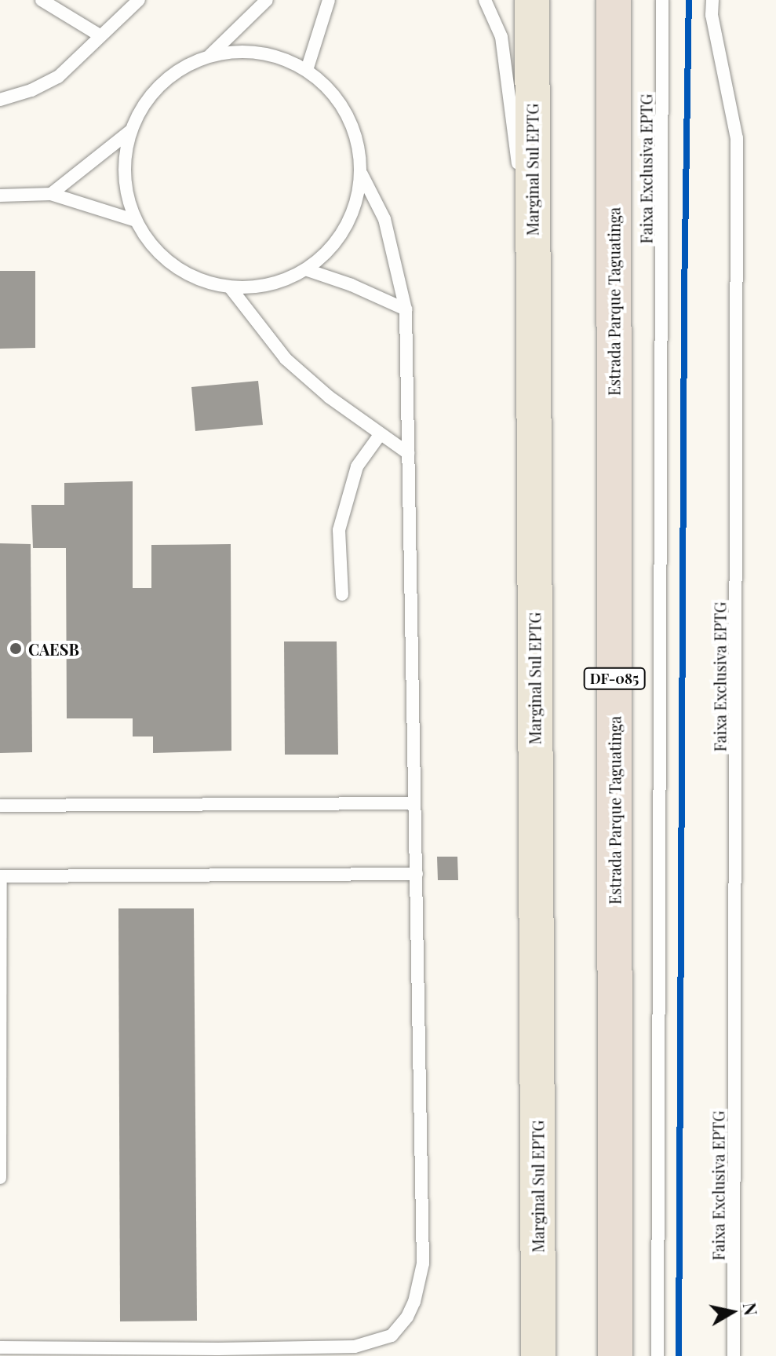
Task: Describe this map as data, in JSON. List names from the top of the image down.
{
  "streets": {
    "highway": ["Estrada Parque Taguatinga", "DF-085"],
    "main road": ["Marginal Sul EPTG"],
    "lane": ["Faixa Exclusiva EPTG"]
  },
  "places": ["CAESB"],
  "north": "right"
}
